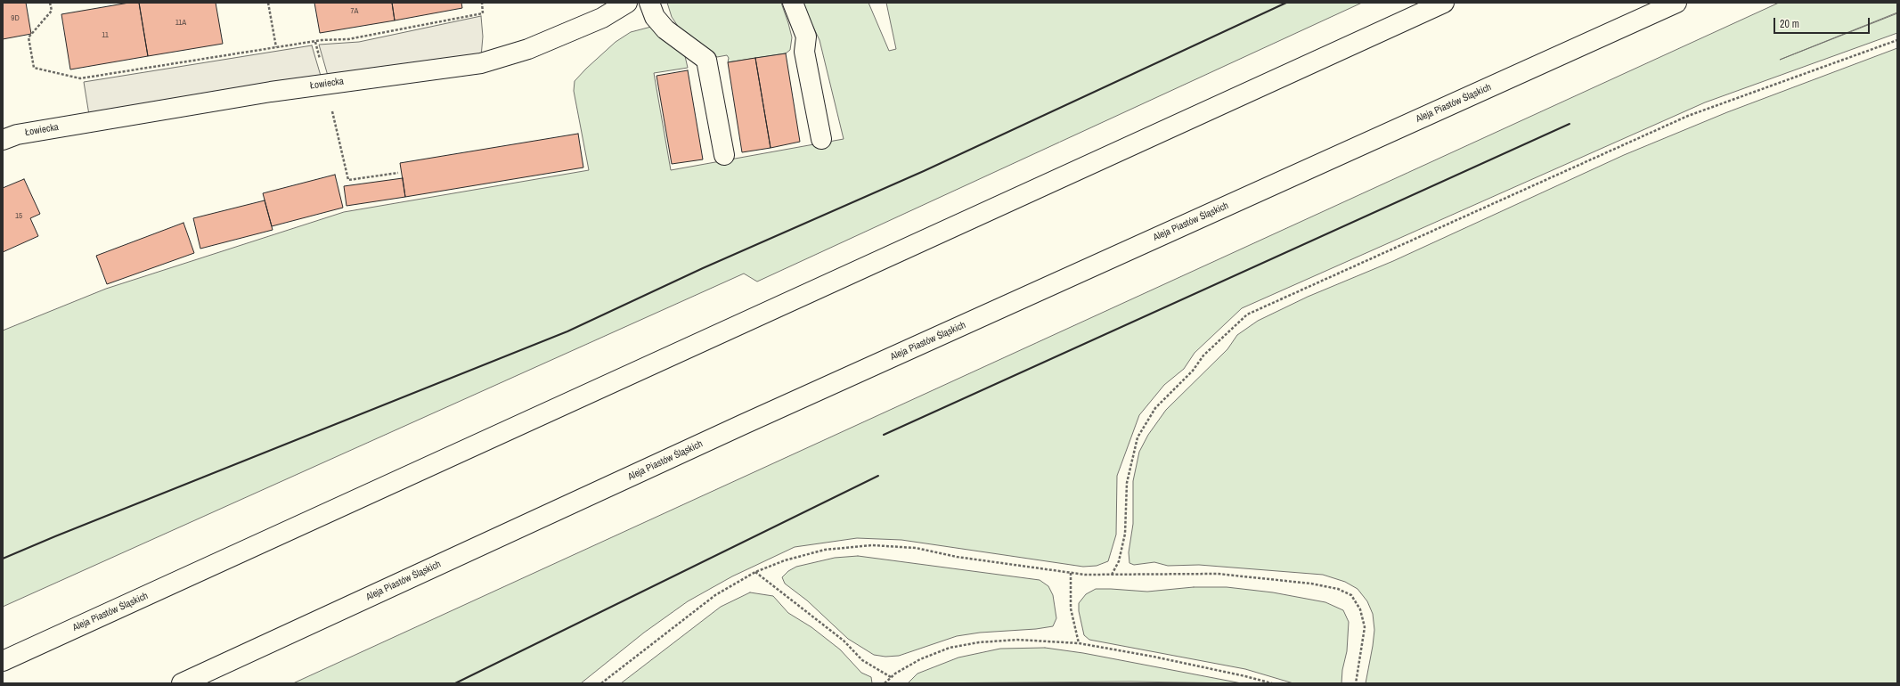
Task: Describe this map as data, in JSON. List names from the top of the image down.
{
  "streets": {
    "main road": ["Łowiecka", "Aleja Piastów Śląskich"]
  },
  "house_numbers": [
    "7A",
    "9D",
    "11A",
    "11",
    "15"
  ],
  "scale_bar": "20 m"
}
